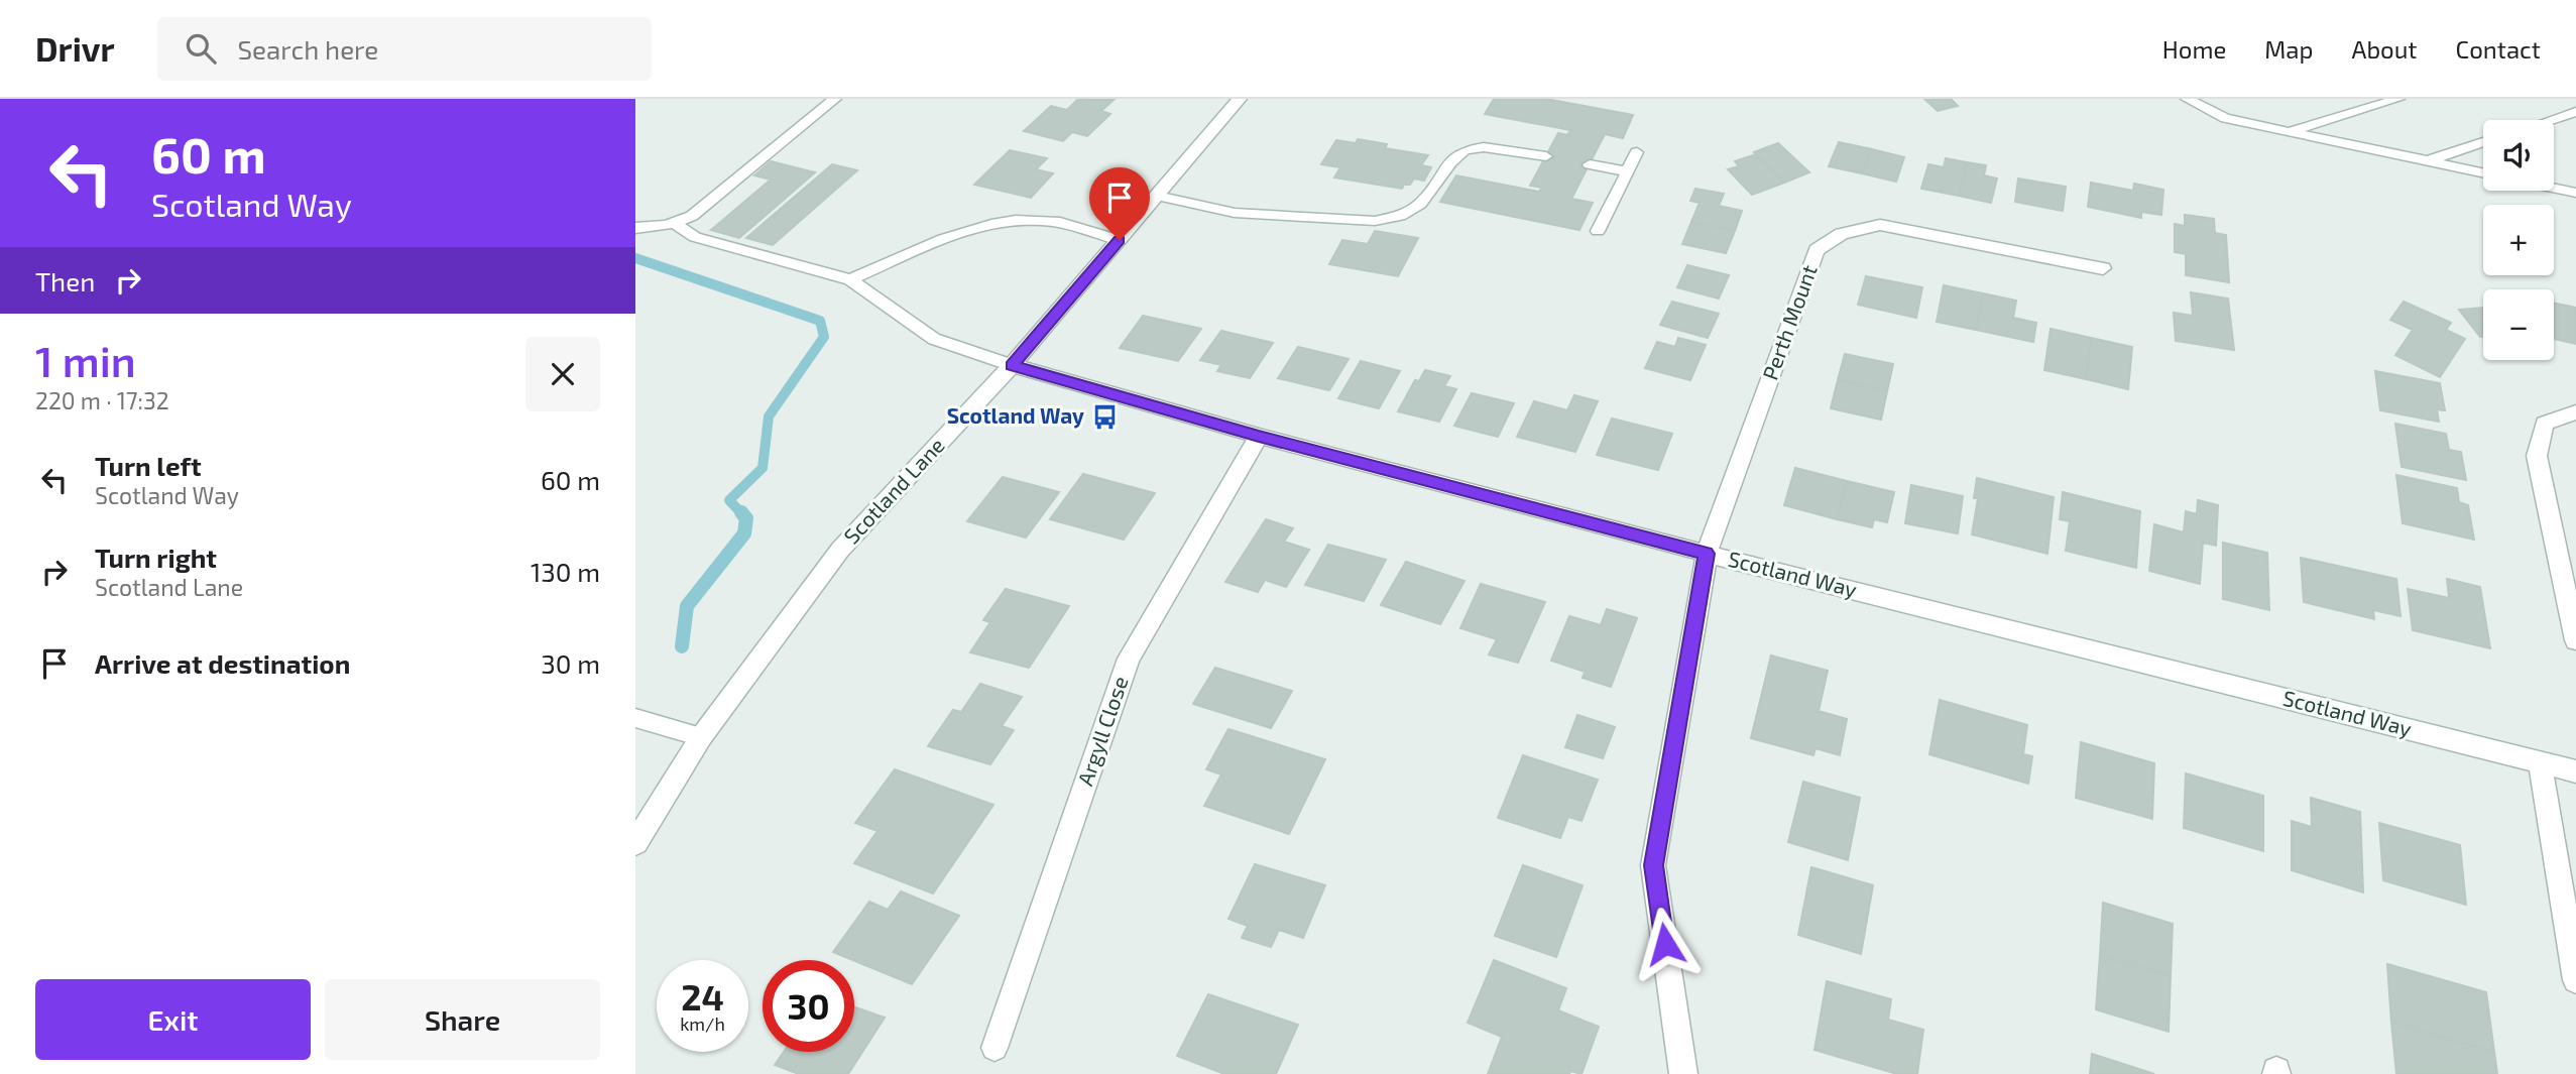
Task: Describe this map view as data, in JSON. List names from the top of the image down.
{
  "streets": {
    "street": [
      "Perth Mount",
      "Scotland Lane",
      "Scotland Way",
      "Argyll Close"
    ]
  },
  "crossings": [
    ["Perth Mount", "Scotland Way"],
    ["Scotland Lane", "Scotland Way"],
    ["Scotland Way", "Argyll Close"]
  ],
  "places": {
    "bus stop": ["Scotland Way"]
  },
  "page": {
    "header": "Drivr",
    "search": "Search here",
    "nav": [
      "Home",
      "Map",
      "About",
      "Contact"
    ],
    "turn": ["60 m", "Scotland Way"],
    "map_buttons": ["+", "−"],
    "then": "Then",
    "heading": ["1 min", "220 m · 17:32"],
    "list": [
      {
        "name": "Turn left",
        "note": "Scotland Way",
        "value": "60 m"
      },
      {
        "name": "Turn right",
        "note": "Scotland Lane",
        "value": "130 m"
      },
      {
        "name": "Arrive at destination",
        "value": "30 m"
      }
    ],
    "speed": "24 km/h",
    "limit": "30",
    "buttons": ["Exit", "Share"]
  }
}
